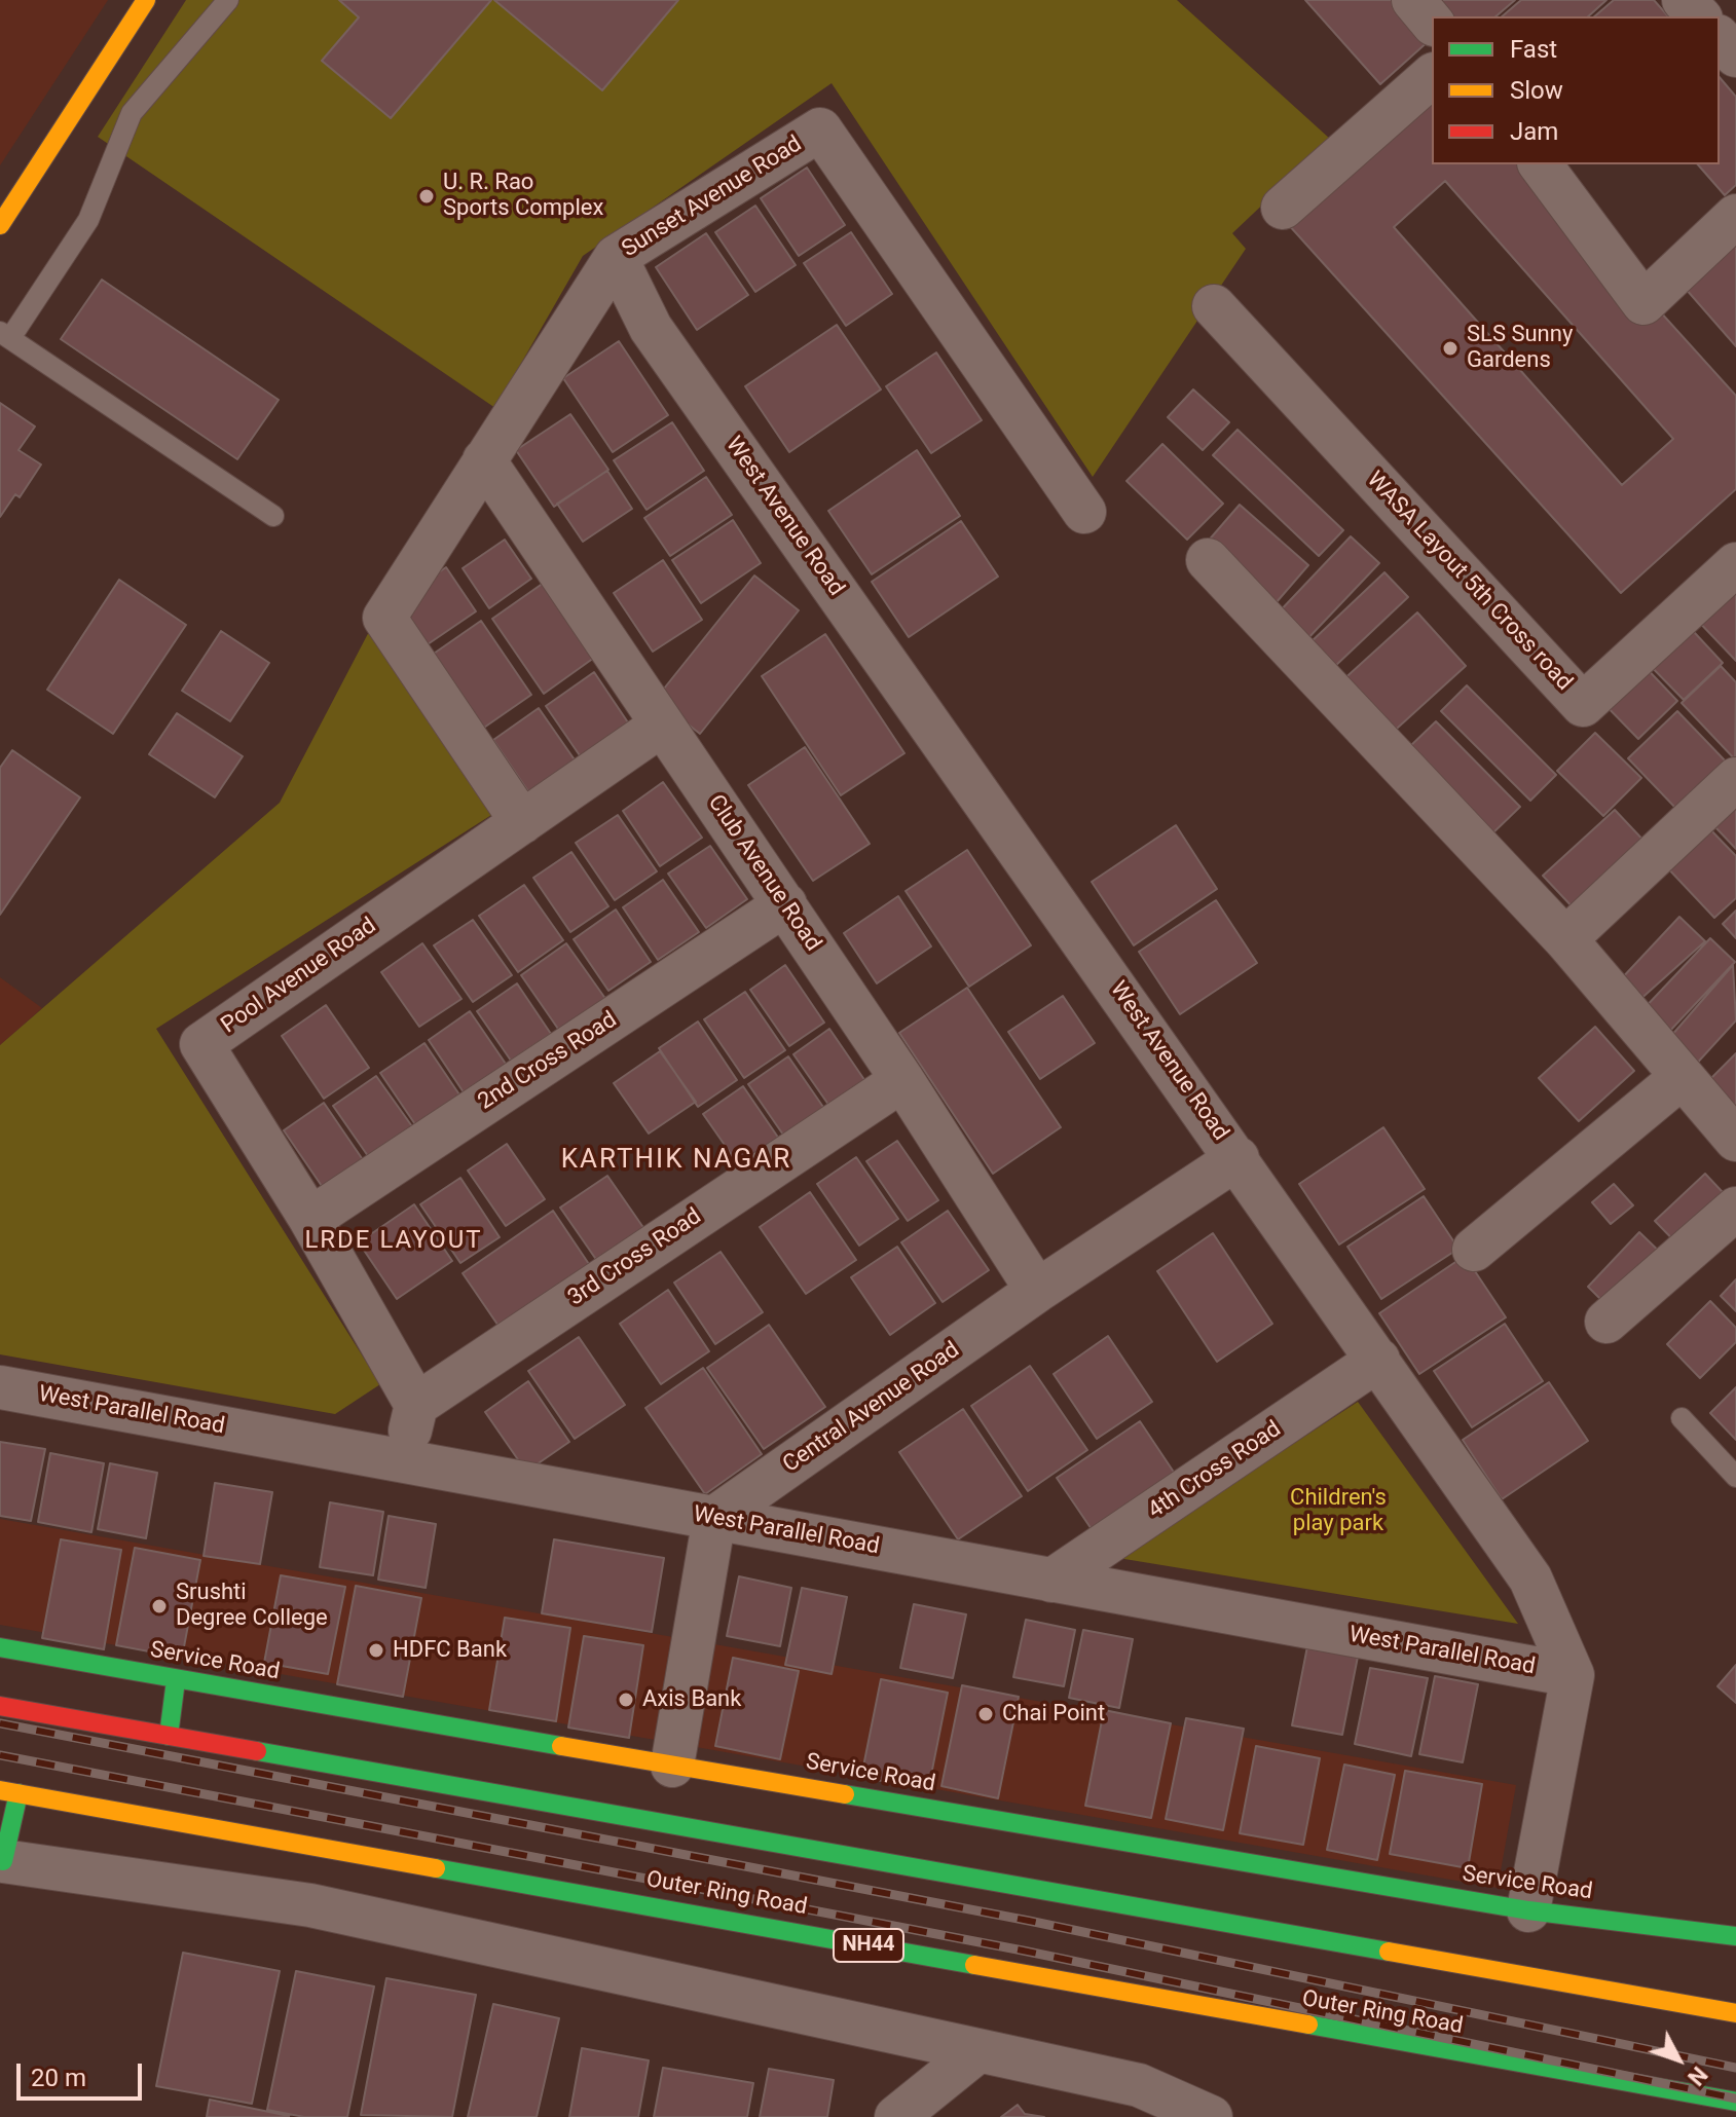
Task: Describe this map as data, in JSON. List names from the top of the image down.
{
  "streets": {
    "main road": ["Service Road", "Outer Ring Road", "NH44"],
    "street": [
      "Sunset Avenue Road",
      "West Avenue Road",
      "WASA Layout 5th Cross road",
      "Club Avenue Road",
      "Pool Avenue Road",
      "2nd Cross Road",
      "3rd Cross Road",
      "Central Avenue Road",
      "West Parallel Road",
      "4th Cross Road"
    ]
  },
  "crossings": [
    ["Sunset Avenue Road", "West Avenue Road"],
    ["Sunset Avenue Road", "Club Avenue Road"],
    ["Sunset Avenue Road", "Pool Avenue Road"],
    ["West Avenue Road", "Central Avenue Road"],
    ["West Avenue Road", "West Parallel Road"],
    ["West Avenue Road", "4th Cross Road"],
    ["Club Avenue Road", "Pool Avenue Road"],
    ["Club Avenue Road", "2nd Cross Road"],
    ["Club Avenue Road", "3rd Cross Road"],
    ["Club Avenue Road", "Central Avenue Road"],
    ["Pool Avenue Road", "2nd Cross Road"],
    ["Pool Avenue Road", "3rd Cross Road"],
    ["Central Avenue Road", "West Parallel Road"],
    ["West Parallel Road", "4th Cross Road"]
  ],
  "districts": ["KARTHIK NAGAR", "LRDE LAYOUT"],
  "parks": ["Children's play park"],
  "places": [
    "U. R. Rao Sports Complex",
    "SLS Sunny Gardens",
    "Srushti Degree College",
    "HDFC Bank",
    "Axis Bank",
    "Chai Point"
  ],
  "legend": ["Fast", "Slow", "Jam"],
  "scale_bar": "20 m",
  "north": "bottom right"
}
